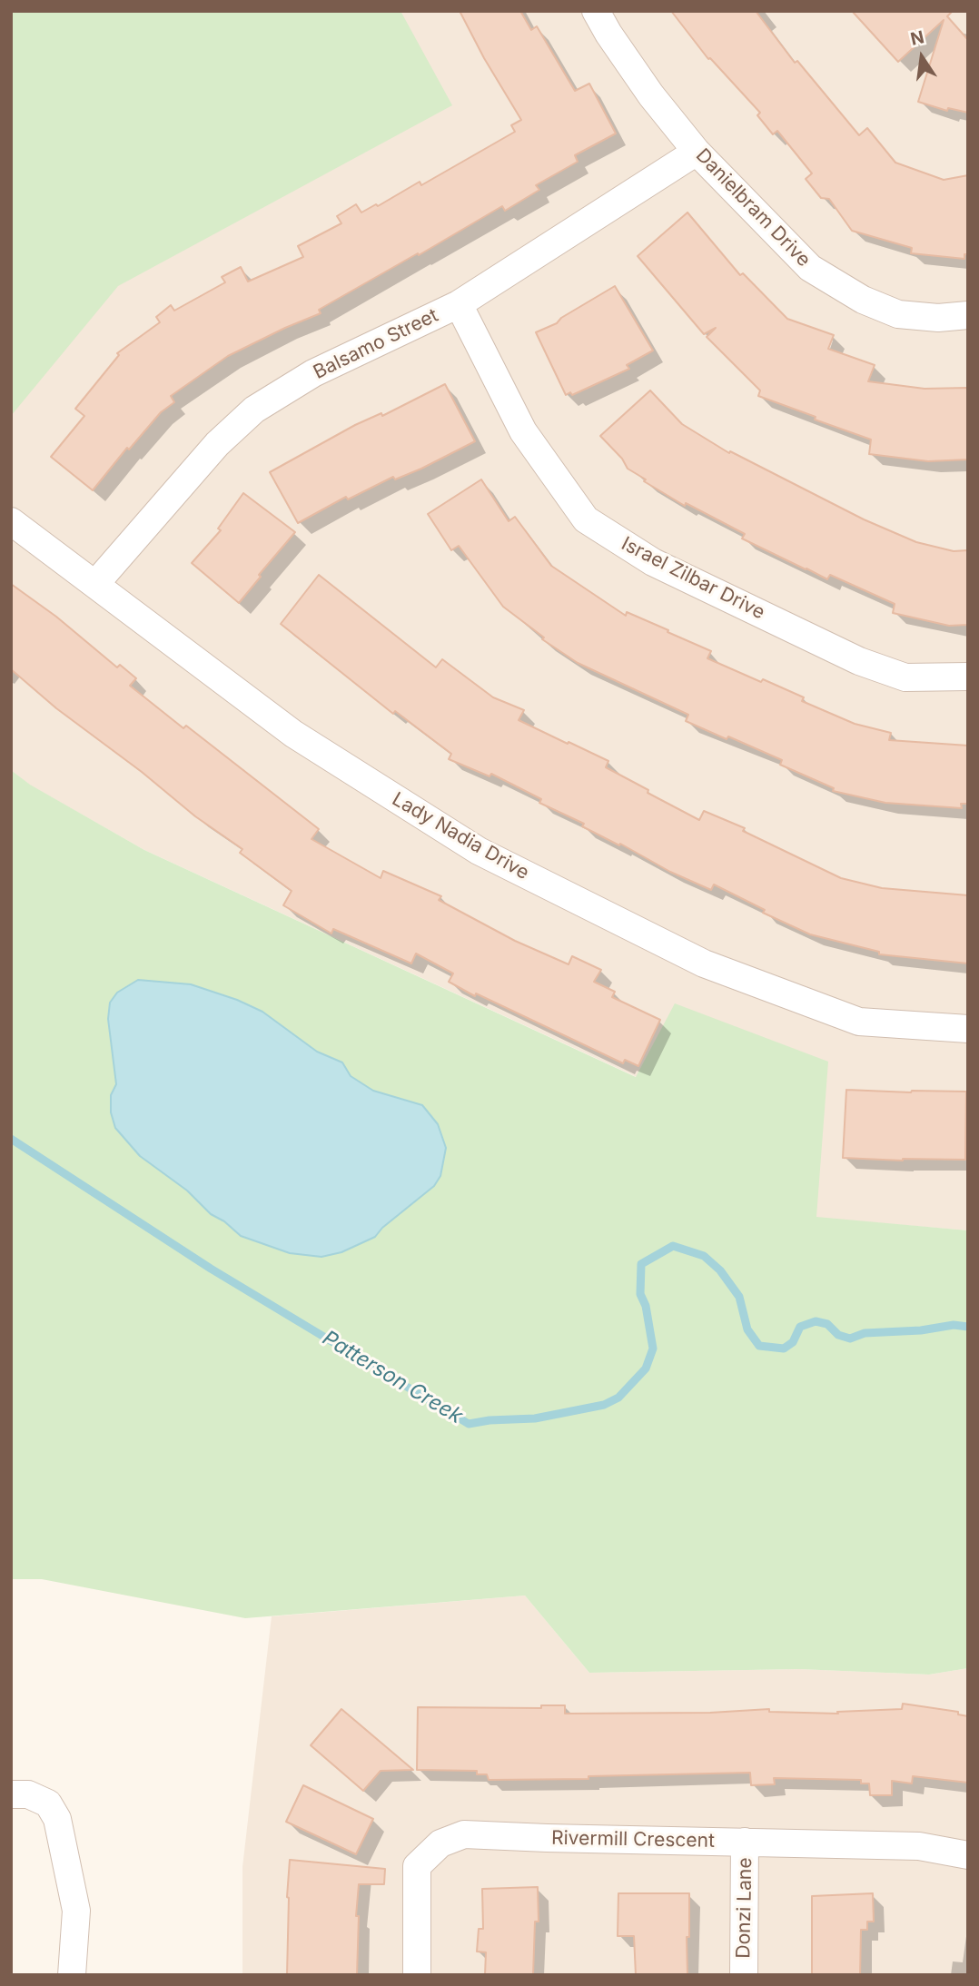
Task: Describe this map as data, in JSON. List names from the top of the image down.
{
  "streets": {
    "street": [
      "Danielbram Drive",
      "Balsamo Street",
      "Israel Zilbar Drive",
      "Lady Nadia Drive",
      "Rivermill Crescent",
      "Donzi Lane"
    ]
  },
  "crossings": [
    ["Danielbram Drive", "Balsamo Street"],
    ["Balsamo Street", "Israel Zilbar Drive"],
    ["Balsamo Street", "Lady Nadia Drive"],
    ["Rivermill Crescent", "Donzi Lane"]
  ],
  "water": ["Patterson Creek"],
  "north": "top"
}
